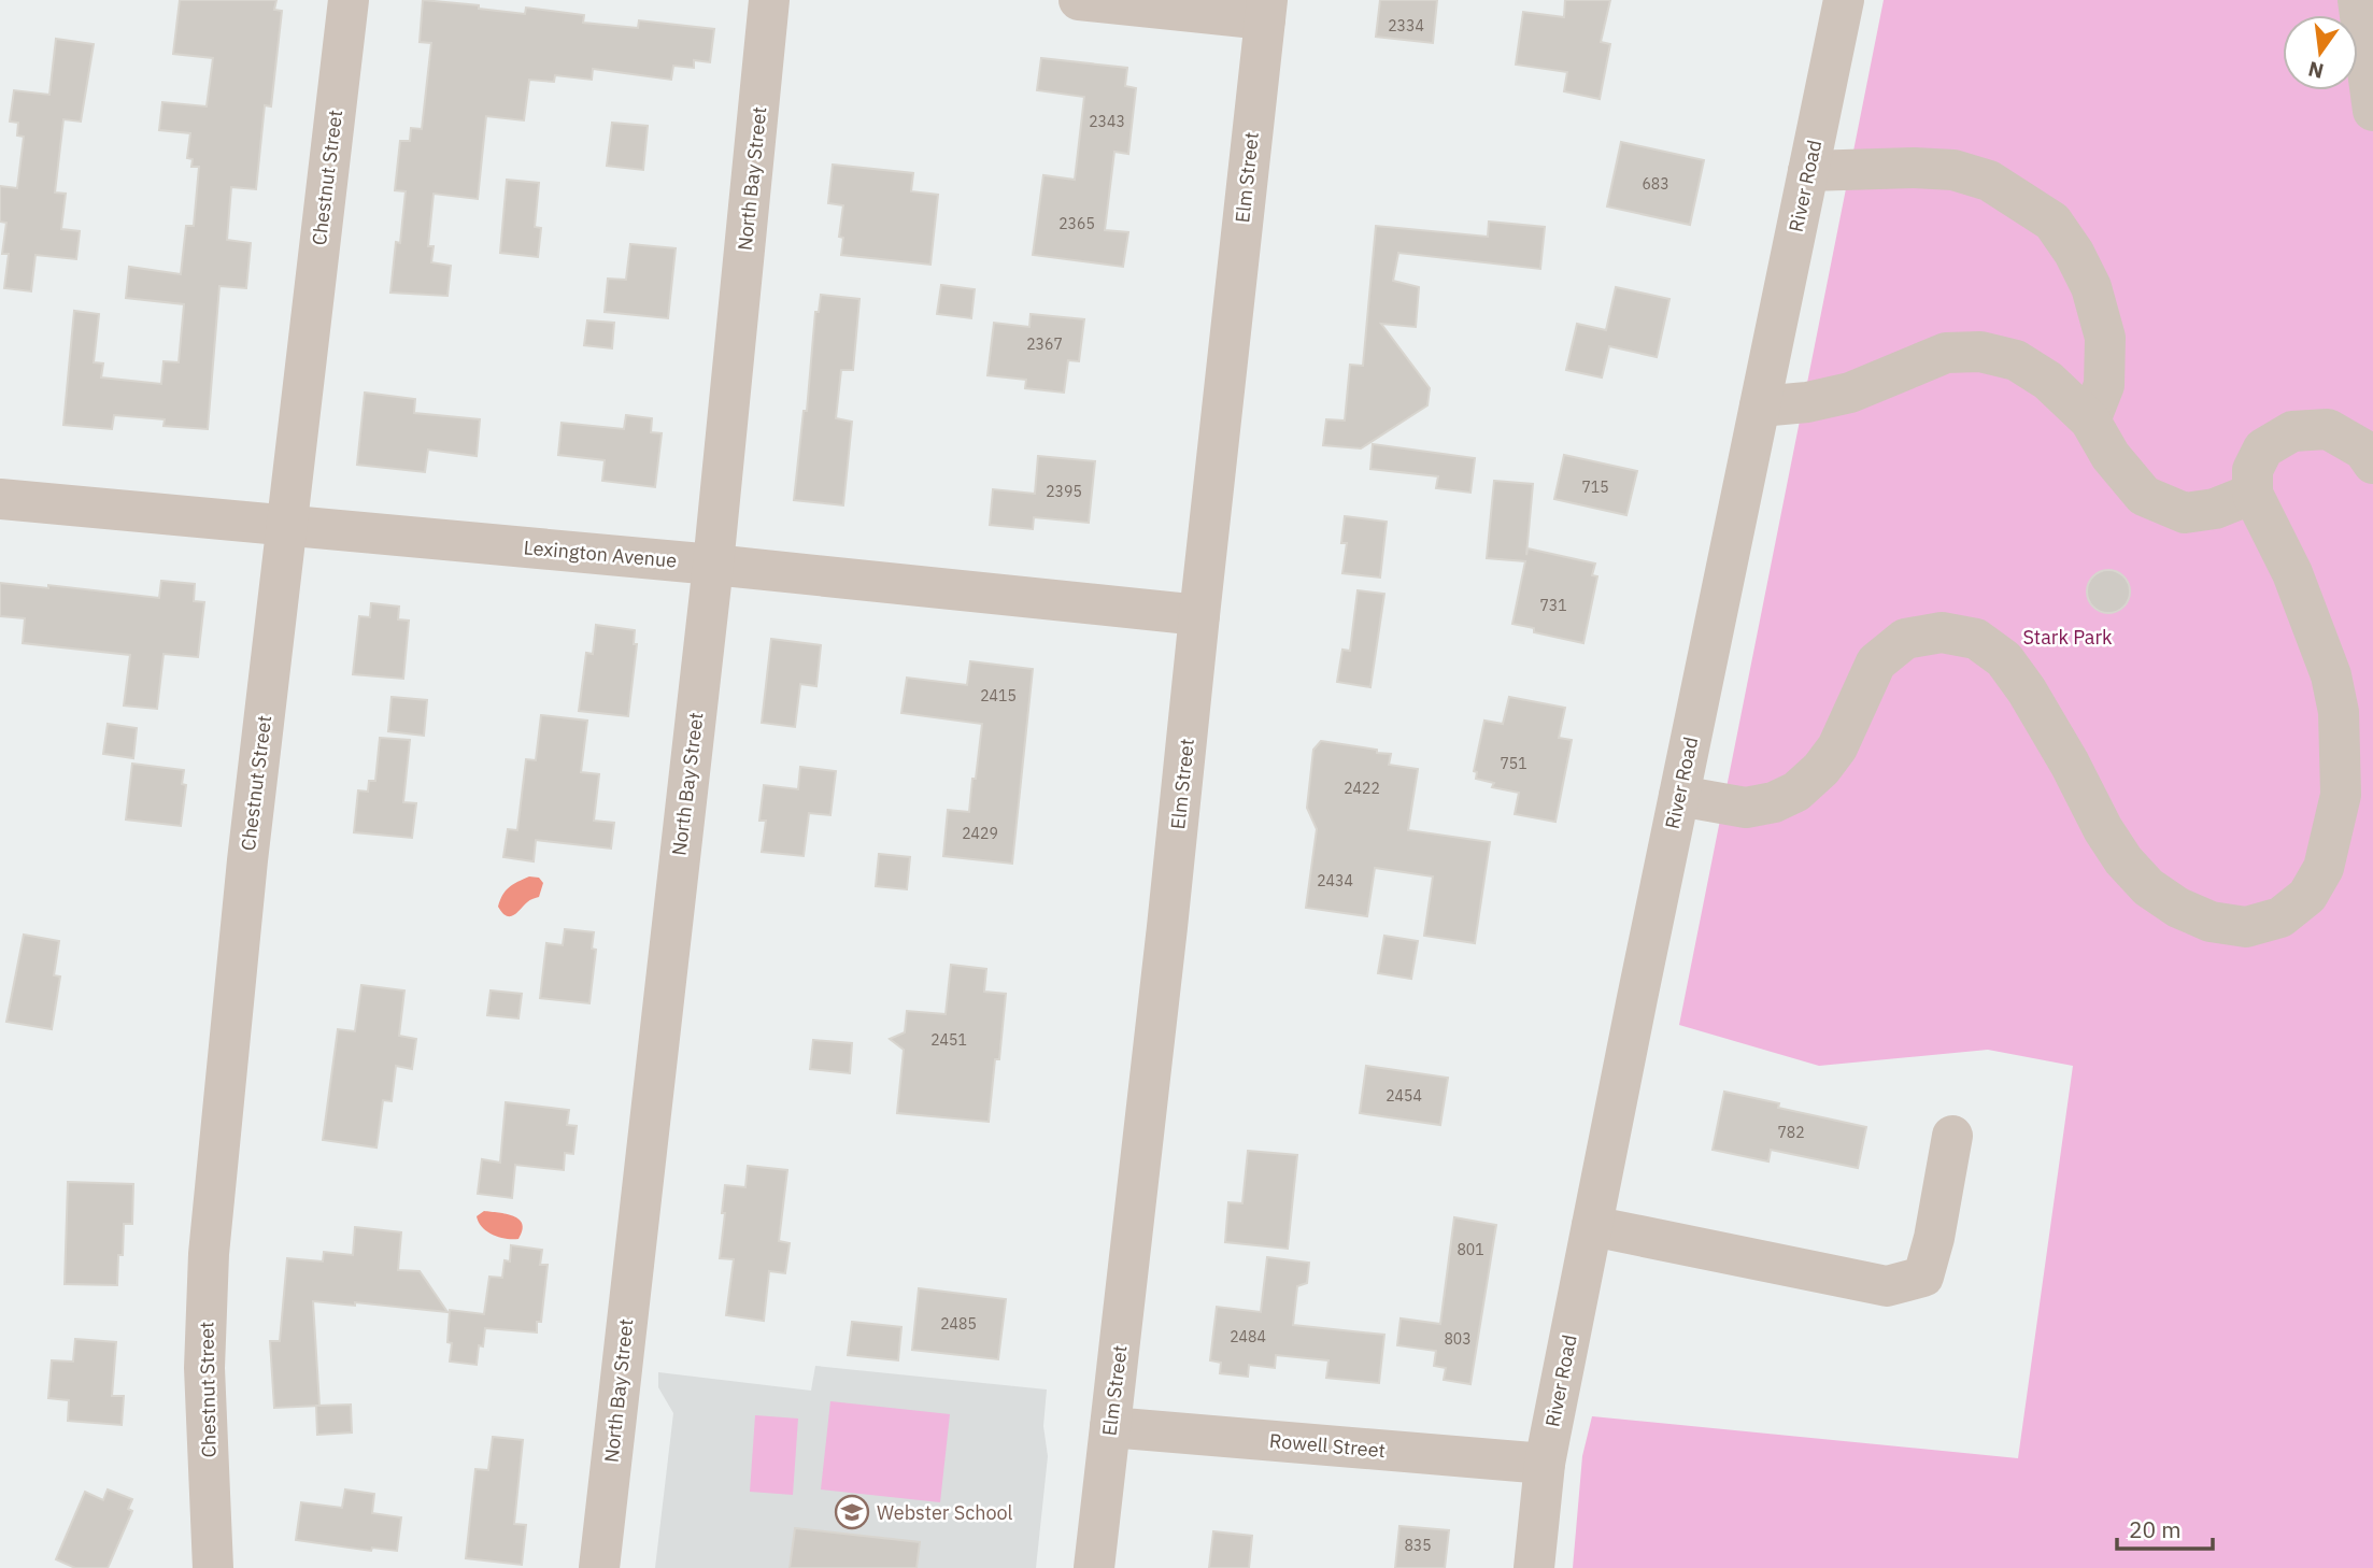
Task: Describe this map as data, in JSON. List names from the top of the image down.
{
  "streets": {
    "street": [
      "Chestnut Street",
      "Elm Street",
      "North Bay Street",
      "River Road",
      "Lexington Avenue",
      "Rowell Street"
    ]
  },
  "crossings": [
    ["Chestnut Street", "Lexington Avenue"],
    ["Elm Street", "Lexington Avenue"],
    ["Elm Street", "Rowell Street"],
    ["North Bay Street", "Lexington Avenue"],
    ["River Road", "Rowell Street"]
  ],
  "parks": ["Stark Park"],
  "places": {
    "school or university": ["Webster School"]
  },
  "house_numbers": [
    "2334",
    "2343",
    "683",
    "2365",
    "2367",
    "715",
    "2395",
    "731",
    "2415",
    "751",
    "2422",
    "2429",
    "2434",
    "2451",
    "2454",
    "782",
    "801",
    "2485",
    "2484",
    "803",
    "835"
  ],
  "scale_bar": "20 m",
  "north": "bottom"
}
